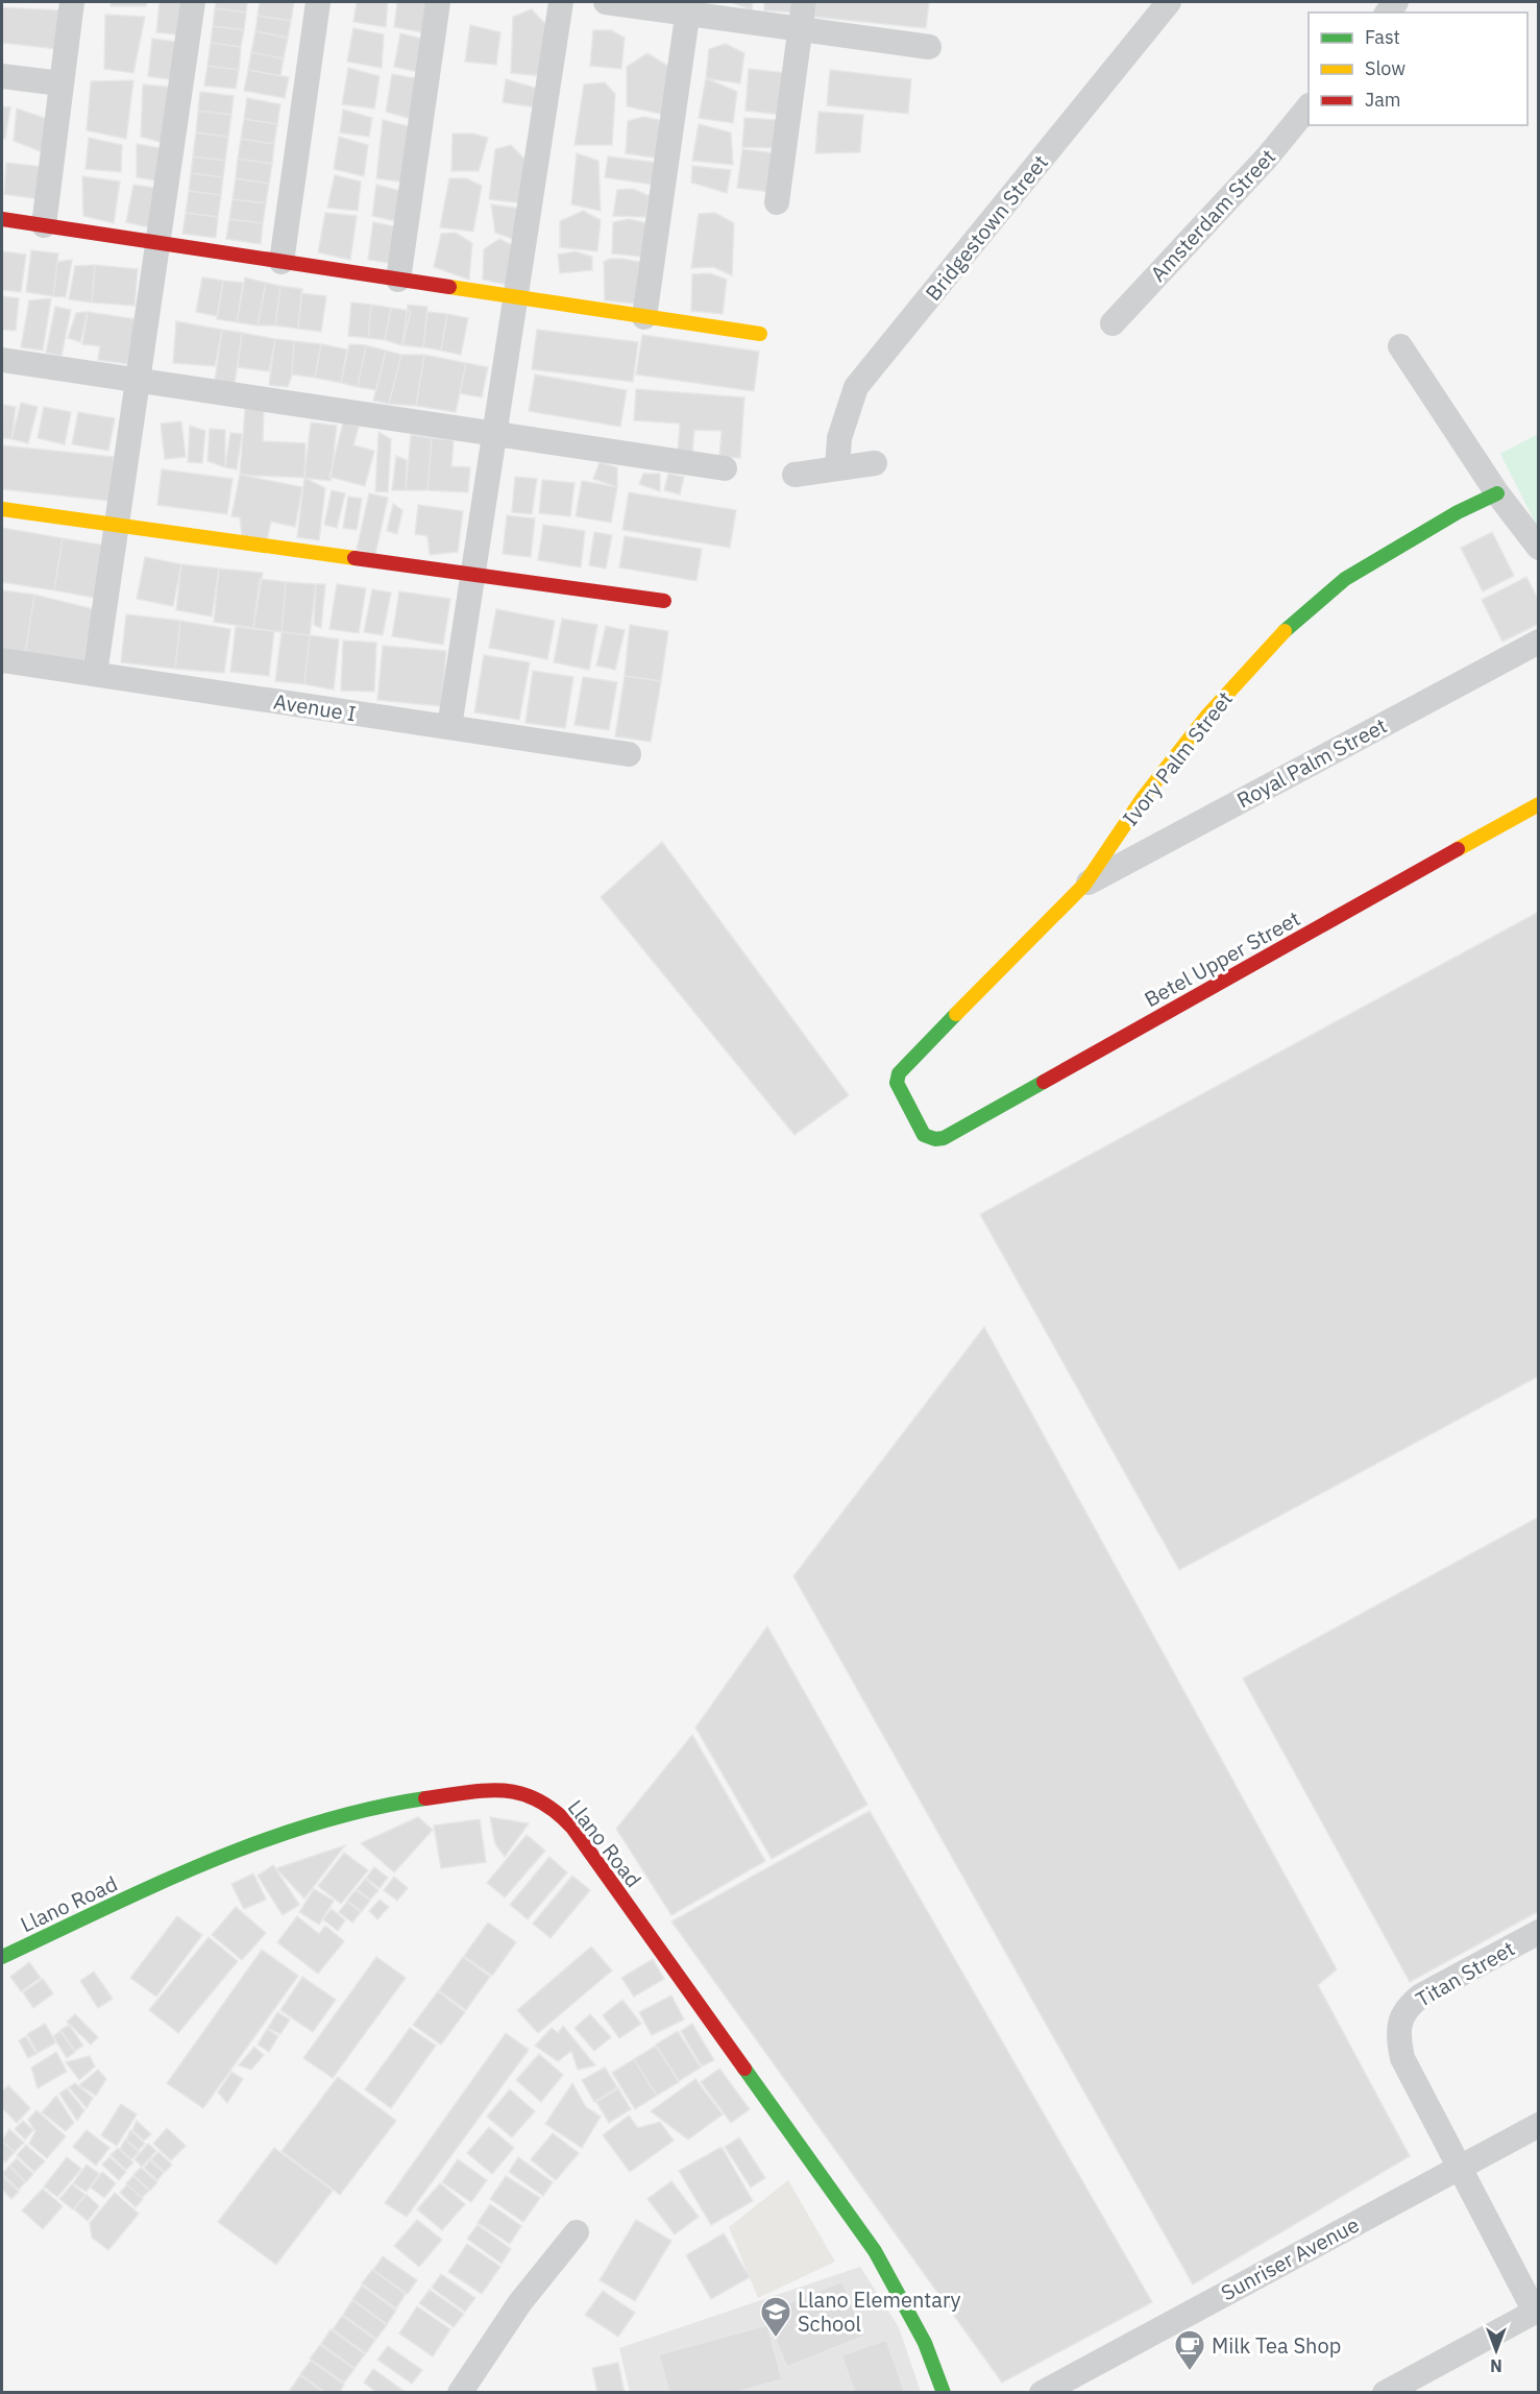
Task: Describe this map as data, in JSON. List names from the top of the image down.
{
  "streets": {
    "street": [
      "Amsterdam Street",
      "Bridgestown Street",
      "Avenue I",
      "Ivory Palm Street",
      "Royal Palm Street",
      "Betel Upper Street",
      "Llano Road",
      "Titan Street",
      "Sunriser Avenue"
    ]
  },
  "crossings": [
    ["Ivory Palm Street", "Royal Palm Street"],
    ["Ivory Palm Street", "Betel Upper Street"],
    ["Titan Street", "Sunriser Avenue"]
  ],
  "places": {
    "school or university": ["Llano Elementary School"],
    "cafe": ["Milk Tea Shop"]
  },
  "legend": ["Fast", "Slow", "Jam"],
  "north": "bottom"
}
